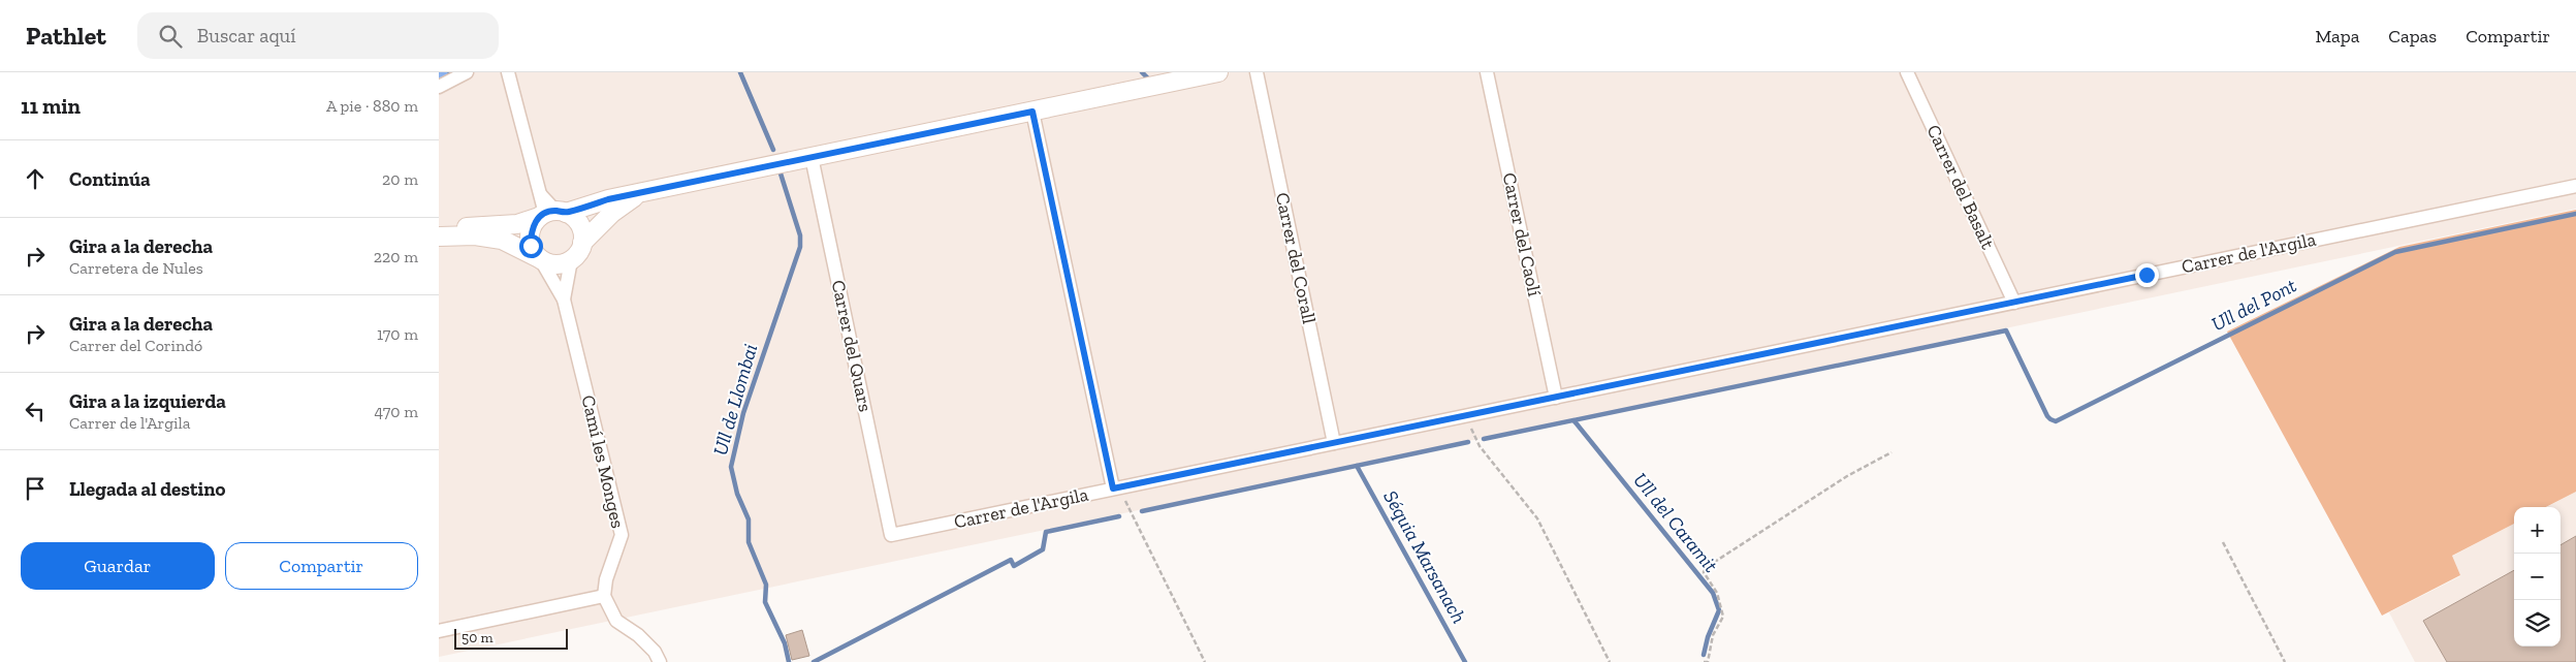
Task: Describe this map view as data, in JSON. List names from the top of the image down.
{
  "streets": {
    "street": [
      "Carrer del Basalt",
      "Carrer del Caolí",
      "Carrer de l'Argila",
      "Carrer del Corall",
      "Carrer del Quars",
      "Camí les Monges"
    ]
  },
  "crossings": [
    ["Carrer del Basalt", "Carrer de l'Argila"],
    ["Carrer del Caolí", "Carrer de l'Argila"],
    ["Carrer de l'Argila", "Carrer del Corall"],
    ["Carrer de l'Argila", "Carrer del Quars"]
  ],
  "water": [
    "Ull del Pont",
    "Ull de Llombai",
    "Ull del Caramit",
    "Séquia Marsanach"
  ],
  "scale_bar": "50 m",
  "page": {
    "header": "Pathlet",
    "search": "Buscar aquí",
    "nav": ["Mapa", "Capas", "Compartir"],
    "heading": ["11 min", "A pie · 880 m"],
    "list": [
      ["Continúa", "20 m"],
      ["Gira a la derecha", "Carretera de Nules", "220 m"],
      ["Gira a la derecha", "Carrer del Corindó", "170 m"],
      ["Gira a la izquierda", "Carrer de l'Argila", "470 m"],
      "Llegada al destino"
    ],
    "map_buttons": ["+", "−"],
    "buttons": ["Guardar", "Compartir"],
    "scale": "50 m"
  }
}
